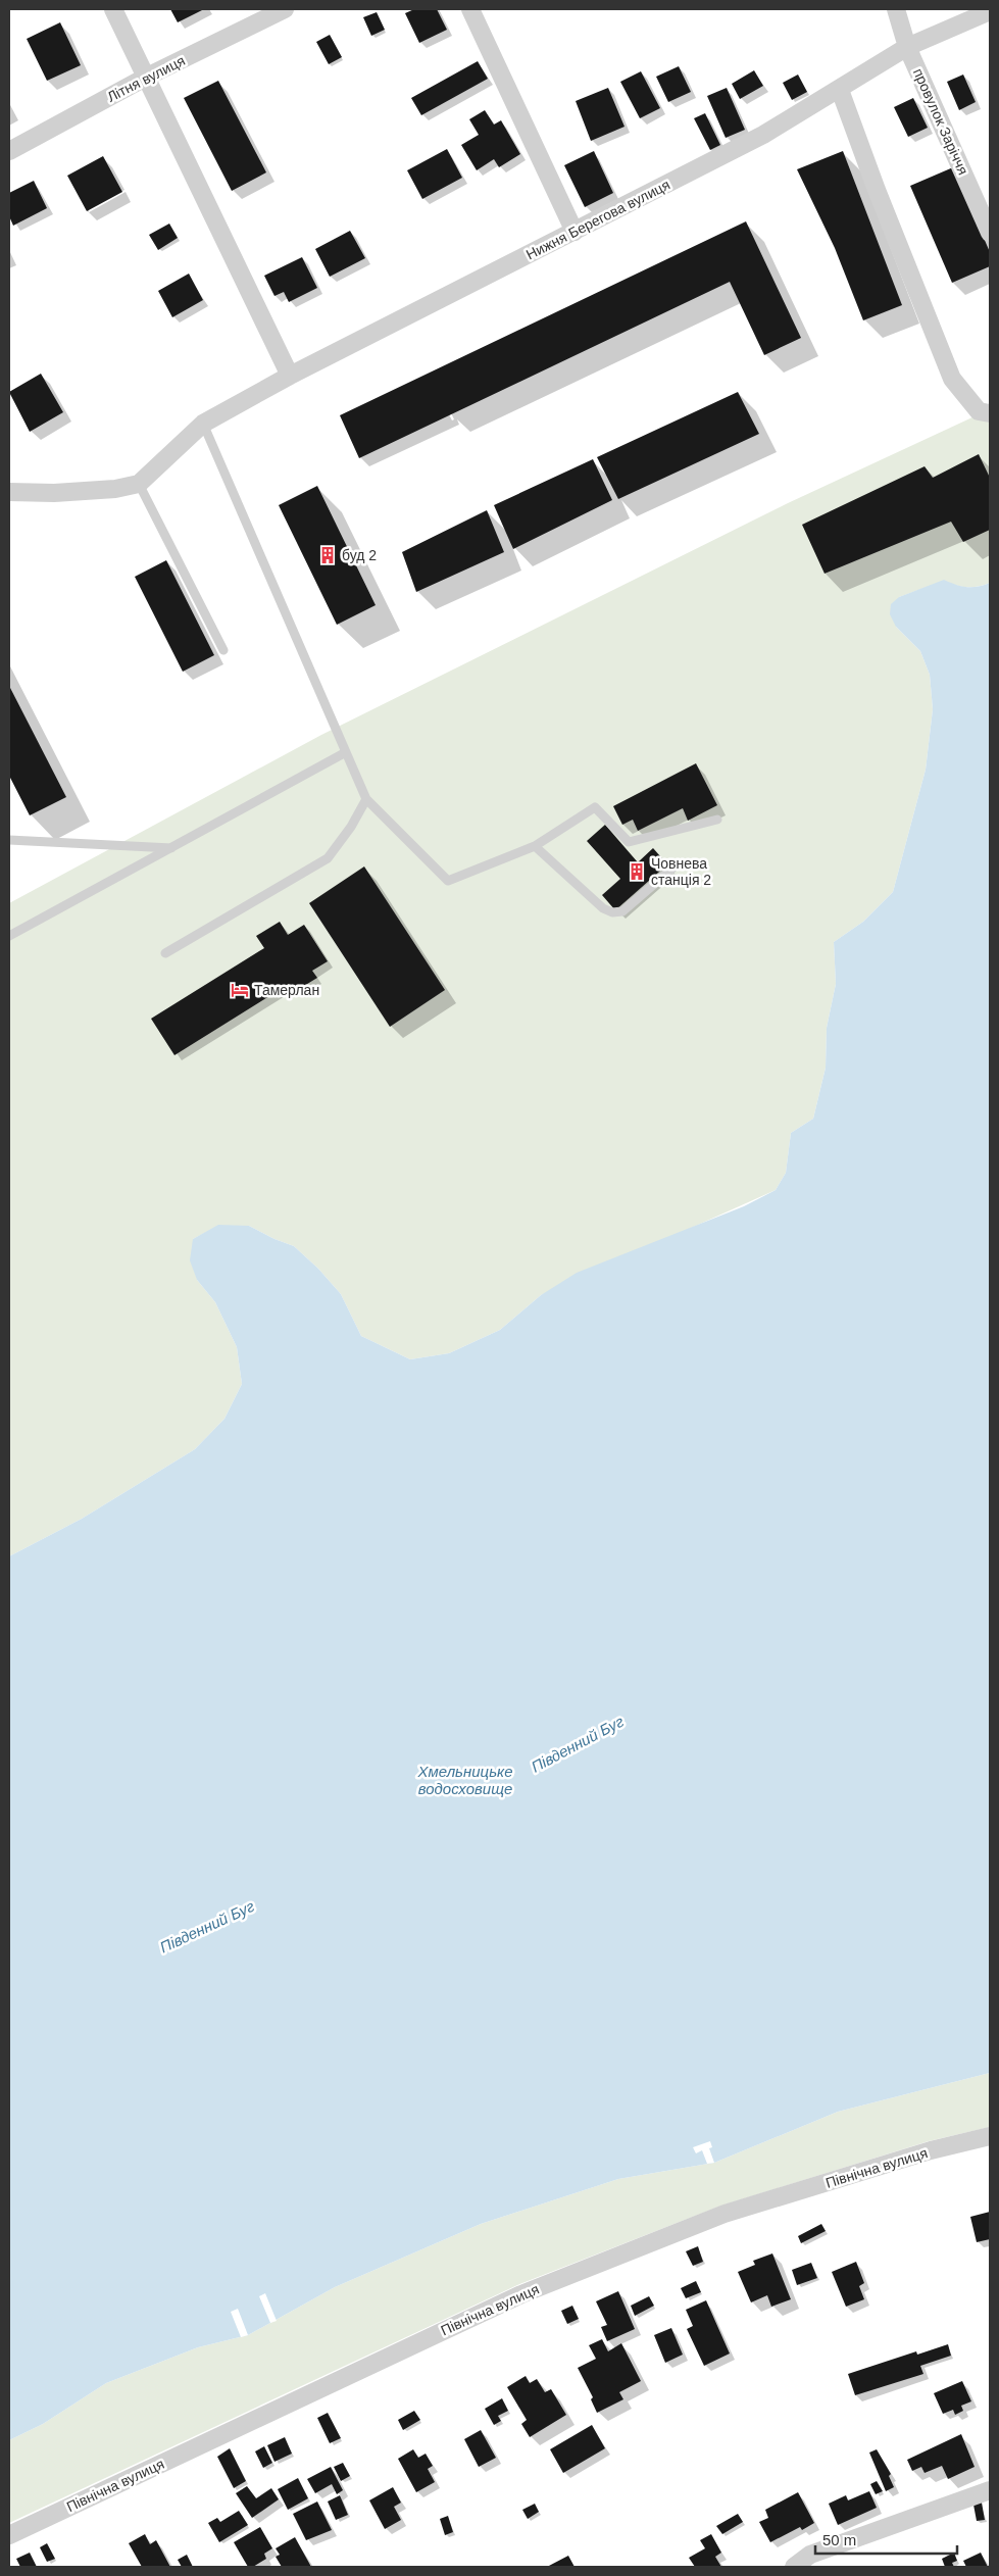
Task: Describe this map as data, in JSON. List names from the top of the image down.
{
  "streets": {
    "street": [
      "Літня вулиця",
      "провулок Заріччя",
      "Нижня Берегова вулиця",
      "Північна вулиця"
    ]
  },
  "crossings": [
    ["провулок Заріччя", "Нижня Берегова вулиця"]
  ],
  "water": ["Південний Буг", "Хмельницьке водосховище"],
  "places": {
    "building": ["буд 2", "Човнева станція 2"],
    "hotel": ["Тамерлан"]
  },
  "scale_bar": "50 m"
}
